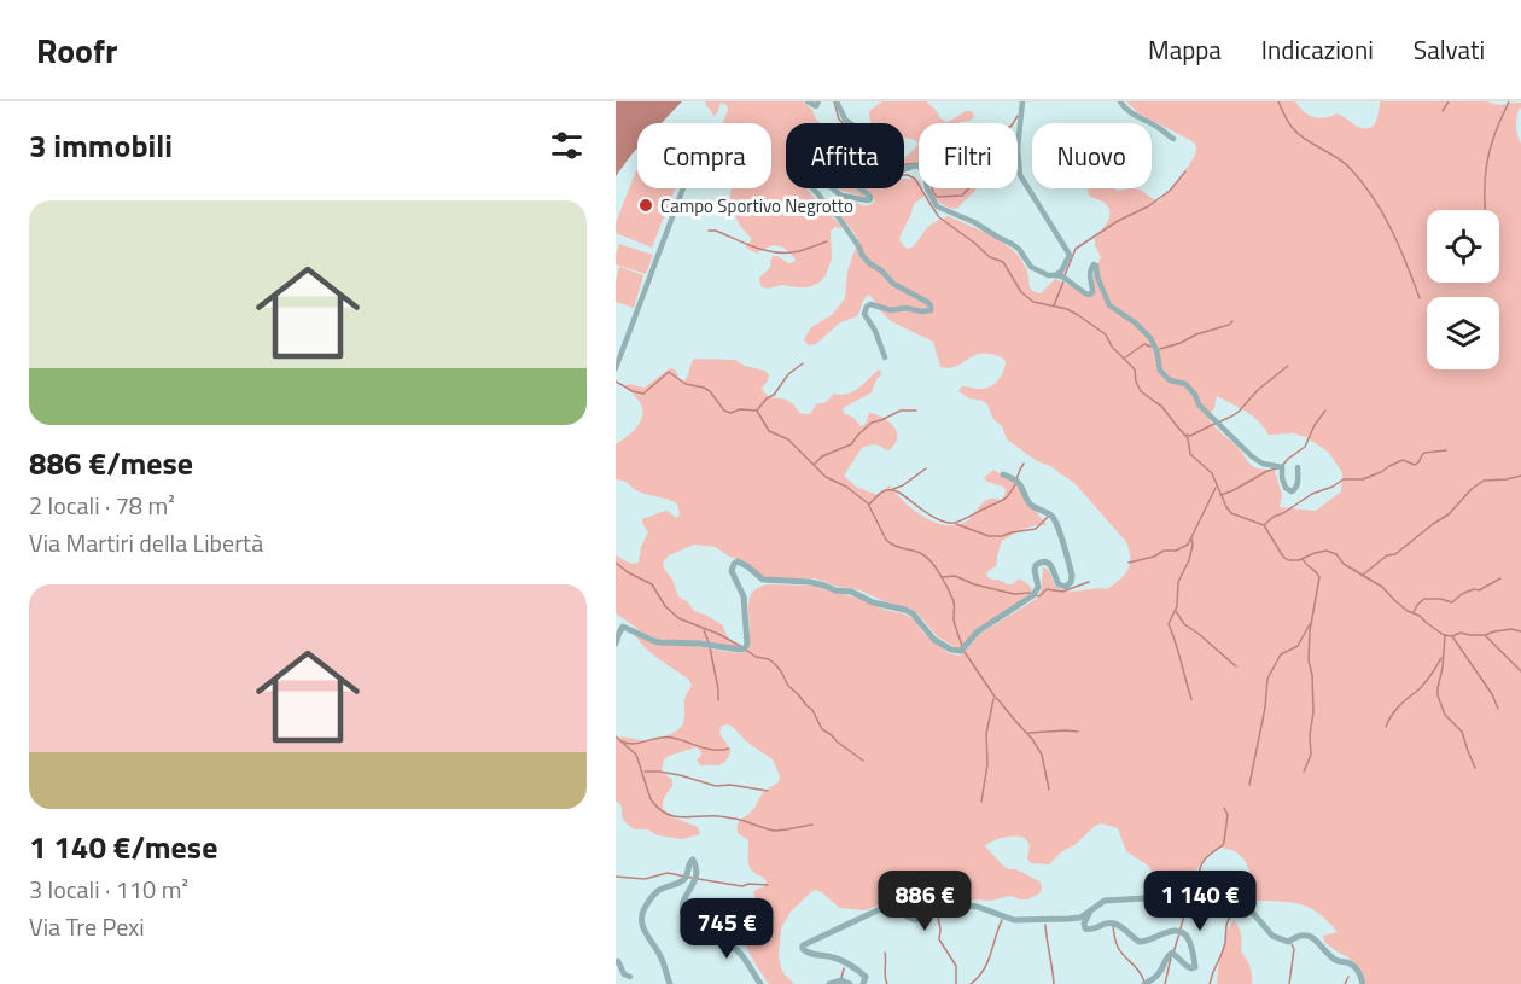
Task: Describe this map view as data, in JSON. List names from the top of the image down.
{
  "places": ["Campo Sportivo Negrotto"],
  "page": {
    "header": "Roofr",
    "nav": ["Mappa", "Indicazioni", "Salvati"],
    "heading": "3 immobili",
    "chip": [
      "Compra",
      "Affitta",
      "Filtri",
      "Nuovo"
    ],
    "list": [
      {
        "name": "886 €/mese",
        "note": "2 locali · 78 m² · Via Martiri della Libertà"
      },
      {
        "name": "1 140 €/mese",
        "note": "3 locali · 110 m² · Via Tre Pexi"
      }
    ],
    "price": ["886 €", "1 140 €", "745 €"]
  }
}
